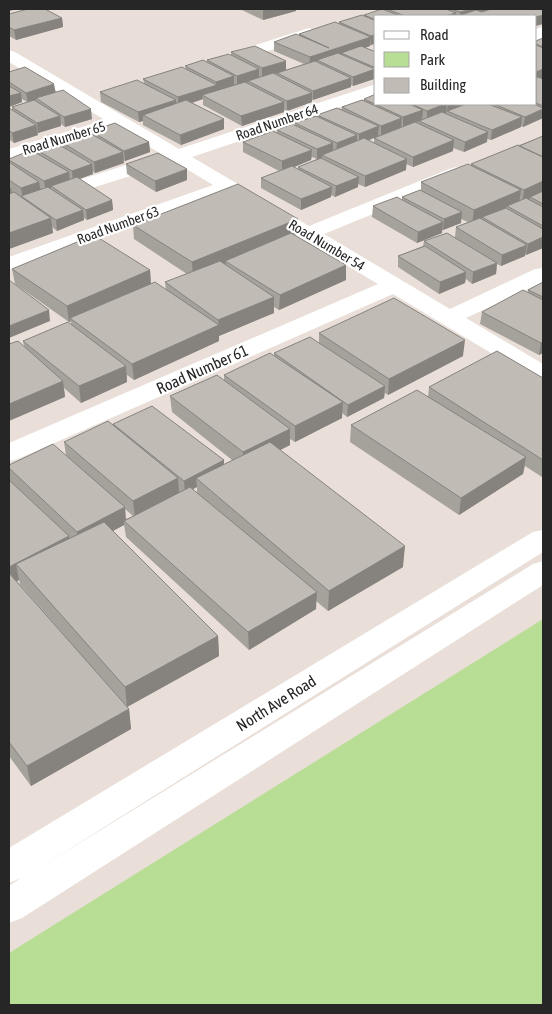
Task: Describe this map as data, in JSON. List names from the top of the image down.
{
  "streets": {
    "street": [
      "Road Number 64",
      "Road Number 65",
      "Road Number 63",
      "Road Number 54",
      "Road Number 61",
      "North Ave Road"
    ]
  },
  "crossings": [
    ["Road Number 64", "Road Number 54"],
    ["Road Number 65", "Road Number 54"],
    ["Road Number 63", "Road Number 54"],
    ["Road Number 54", "Road Number 61"]
  ],
  "legend": ["Road", "Park", "Building"]
}
